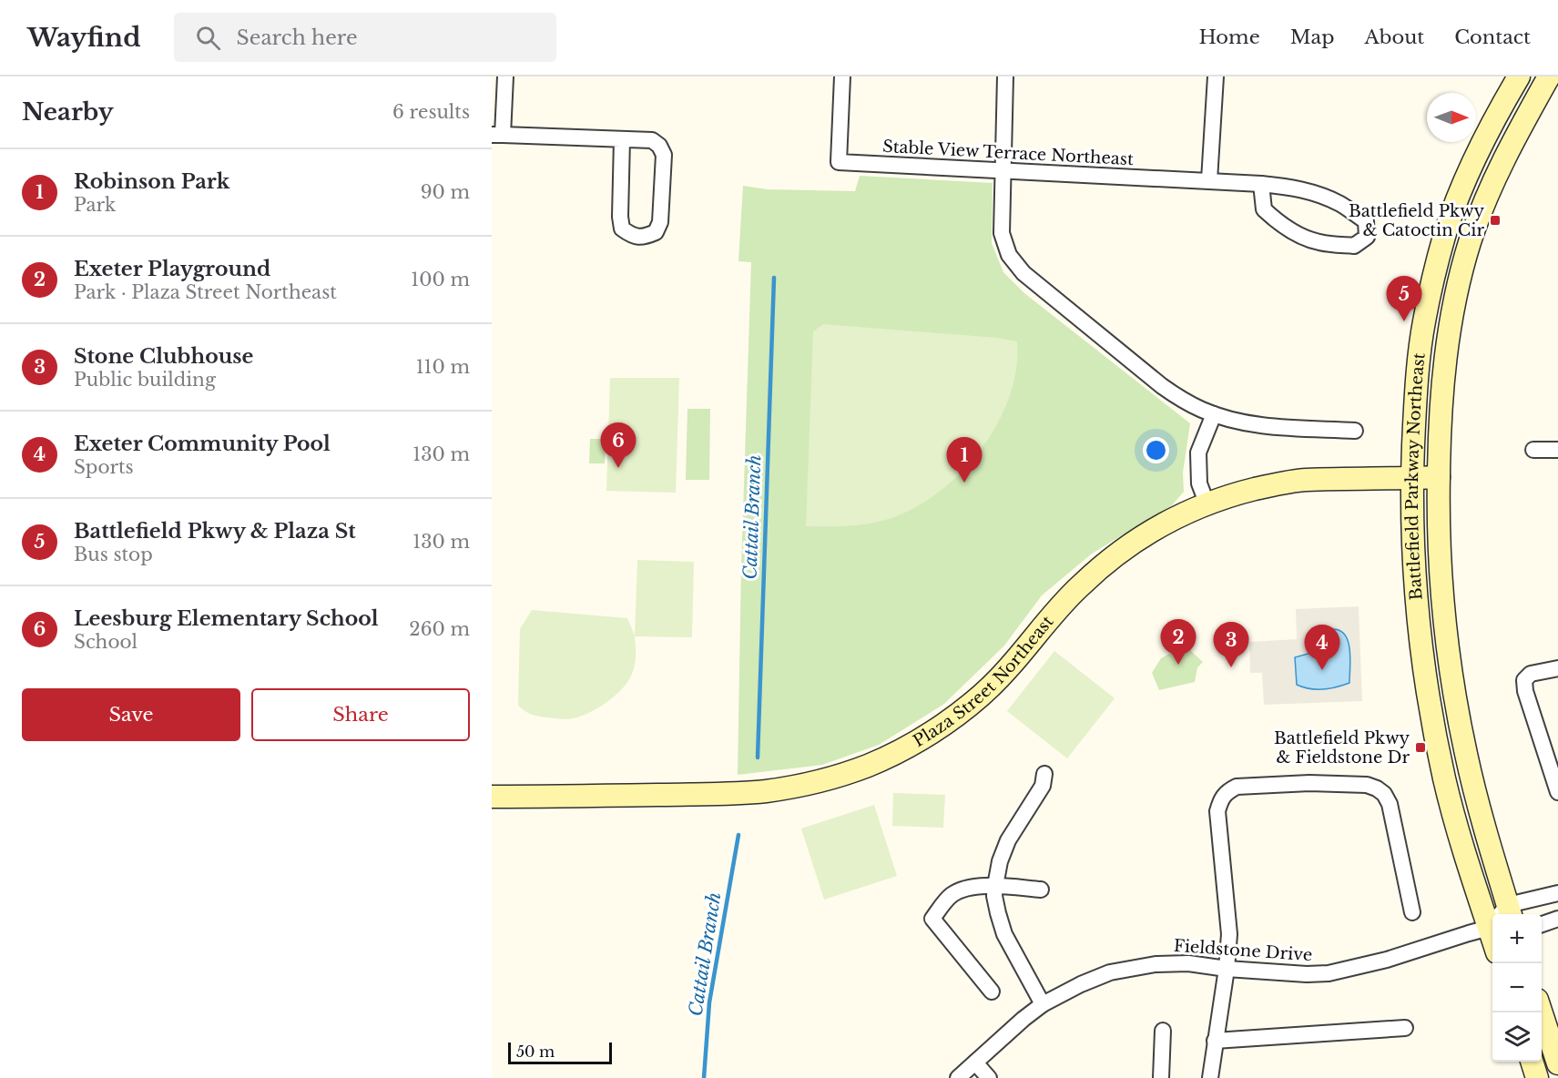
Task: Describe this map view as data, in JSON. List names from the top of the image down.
{
  "streets": {
    "main road": ["Battlefield Parkway Northeast", "Plaza Street Northeast"],
    "street": ["Stable View Terrace Northeast", "Fieldstone Drive"]
  },
  "crossings": [
    ["Battlefield Parkway Northeast", "Plaza Street Northeast"]
  ],
  "water": ["Cattail Branch"],
  "places": {
    "transit": ["Battlefield Pkwy & Catoctin Cir", "Battlefield Pkwy & Fieldstone Dr"]
  },
  "scale_bar": "50 m",
  "north": "right",
  "page": {
    "header": "Wayfind",
    "search": "Search here",
    "nav": [
      "Home",
      "Map",
      "About",
      "Contact"
    ],
    "heading": ["Nearby", "6 results"],
    "list": [
      {
        "mark": "1",
        "name": "Robinson Park",
        "note": "Park",
        "value": "90 m"
      },
      {
        "mark": "2",
        "name": "Exeter Playground",
        "note": "Park · Plaza Street Northeast",
        "value": "100 m"
      },
      {
        "mark": "3",
        "name": "Stone Clubhouse",
        "note": "Public building",
        "value": "110 m"
      },
      {
        "mark": "4",
        "name": "Exeter Community Pool",
        "note": "Sports",
        "value": "130 m"
      },
      {
        "mark": "5",
        "name": "Battlefield Pkwy & Plaza St",
        "note": "Bus stop",
        "value": "130 m"
      },
      {
        "mark": "6",
        "name": "Leesburg Elementary School",
        "note": "School",
        "value": "260 m"
      }
    ],
    "pins": [
      "5",
      "6",
      "1",
      "2",
      "3",
      "4"
    ],
    "buttons": ["Save", "Share"],
    "map_buttons": ["+", "−"],
    "scale": "50 m"
  }
}
